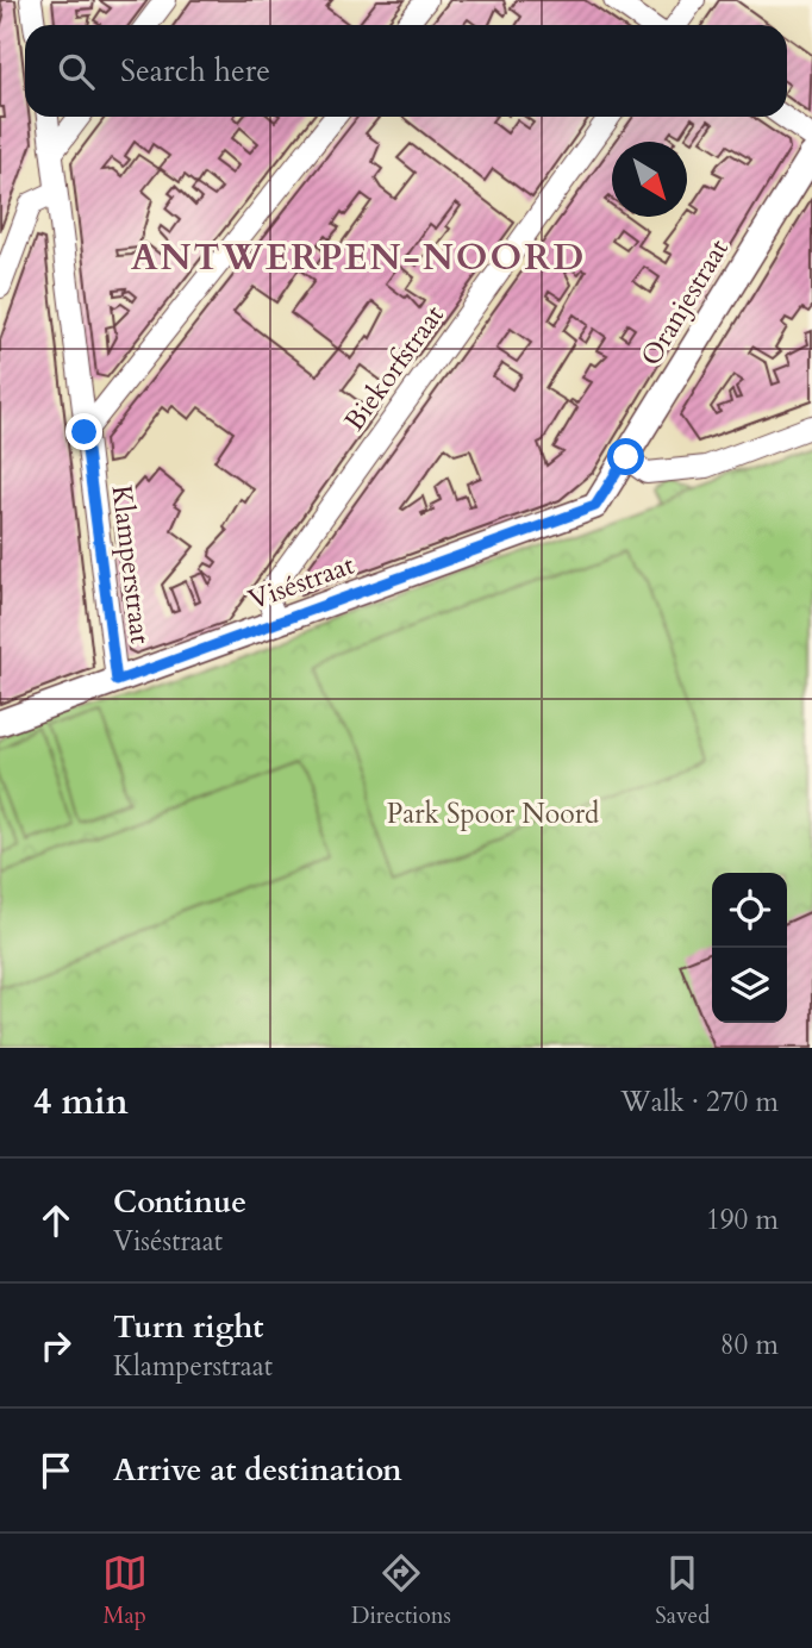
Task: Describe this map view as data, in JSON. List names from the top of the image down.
{
  "streets": {
    "street": [
      "Oranjestraat",
      "Biekorfstraat",
      "Klamperstraat",
      "Viséstraat"
    ]
  },
  "crossings": [
    ["Oranjestraat", "Viséstraat"],
    ["Biekorfstraat", "Viséstraat"],
    ["Klamperstraat", "Viséstraat"]
  ],
  "districts": ["ANTWERPEN-NOORD"],
  "parks": ["Park Spoor Noord"],
  "north": "bottom right",
  "page": {
    "search": "Search here",
    "heading": ["4 min", "Walk · 270 m"],
    "list": [
      ["Continue", "Viséstraat", "190 m"],
      ["Turn right", "Klamperstraat", "80 m"],
      "Arrive at destination"
    ],
    "nav": ["Map", "Directions", "Saved"]
  }
}
